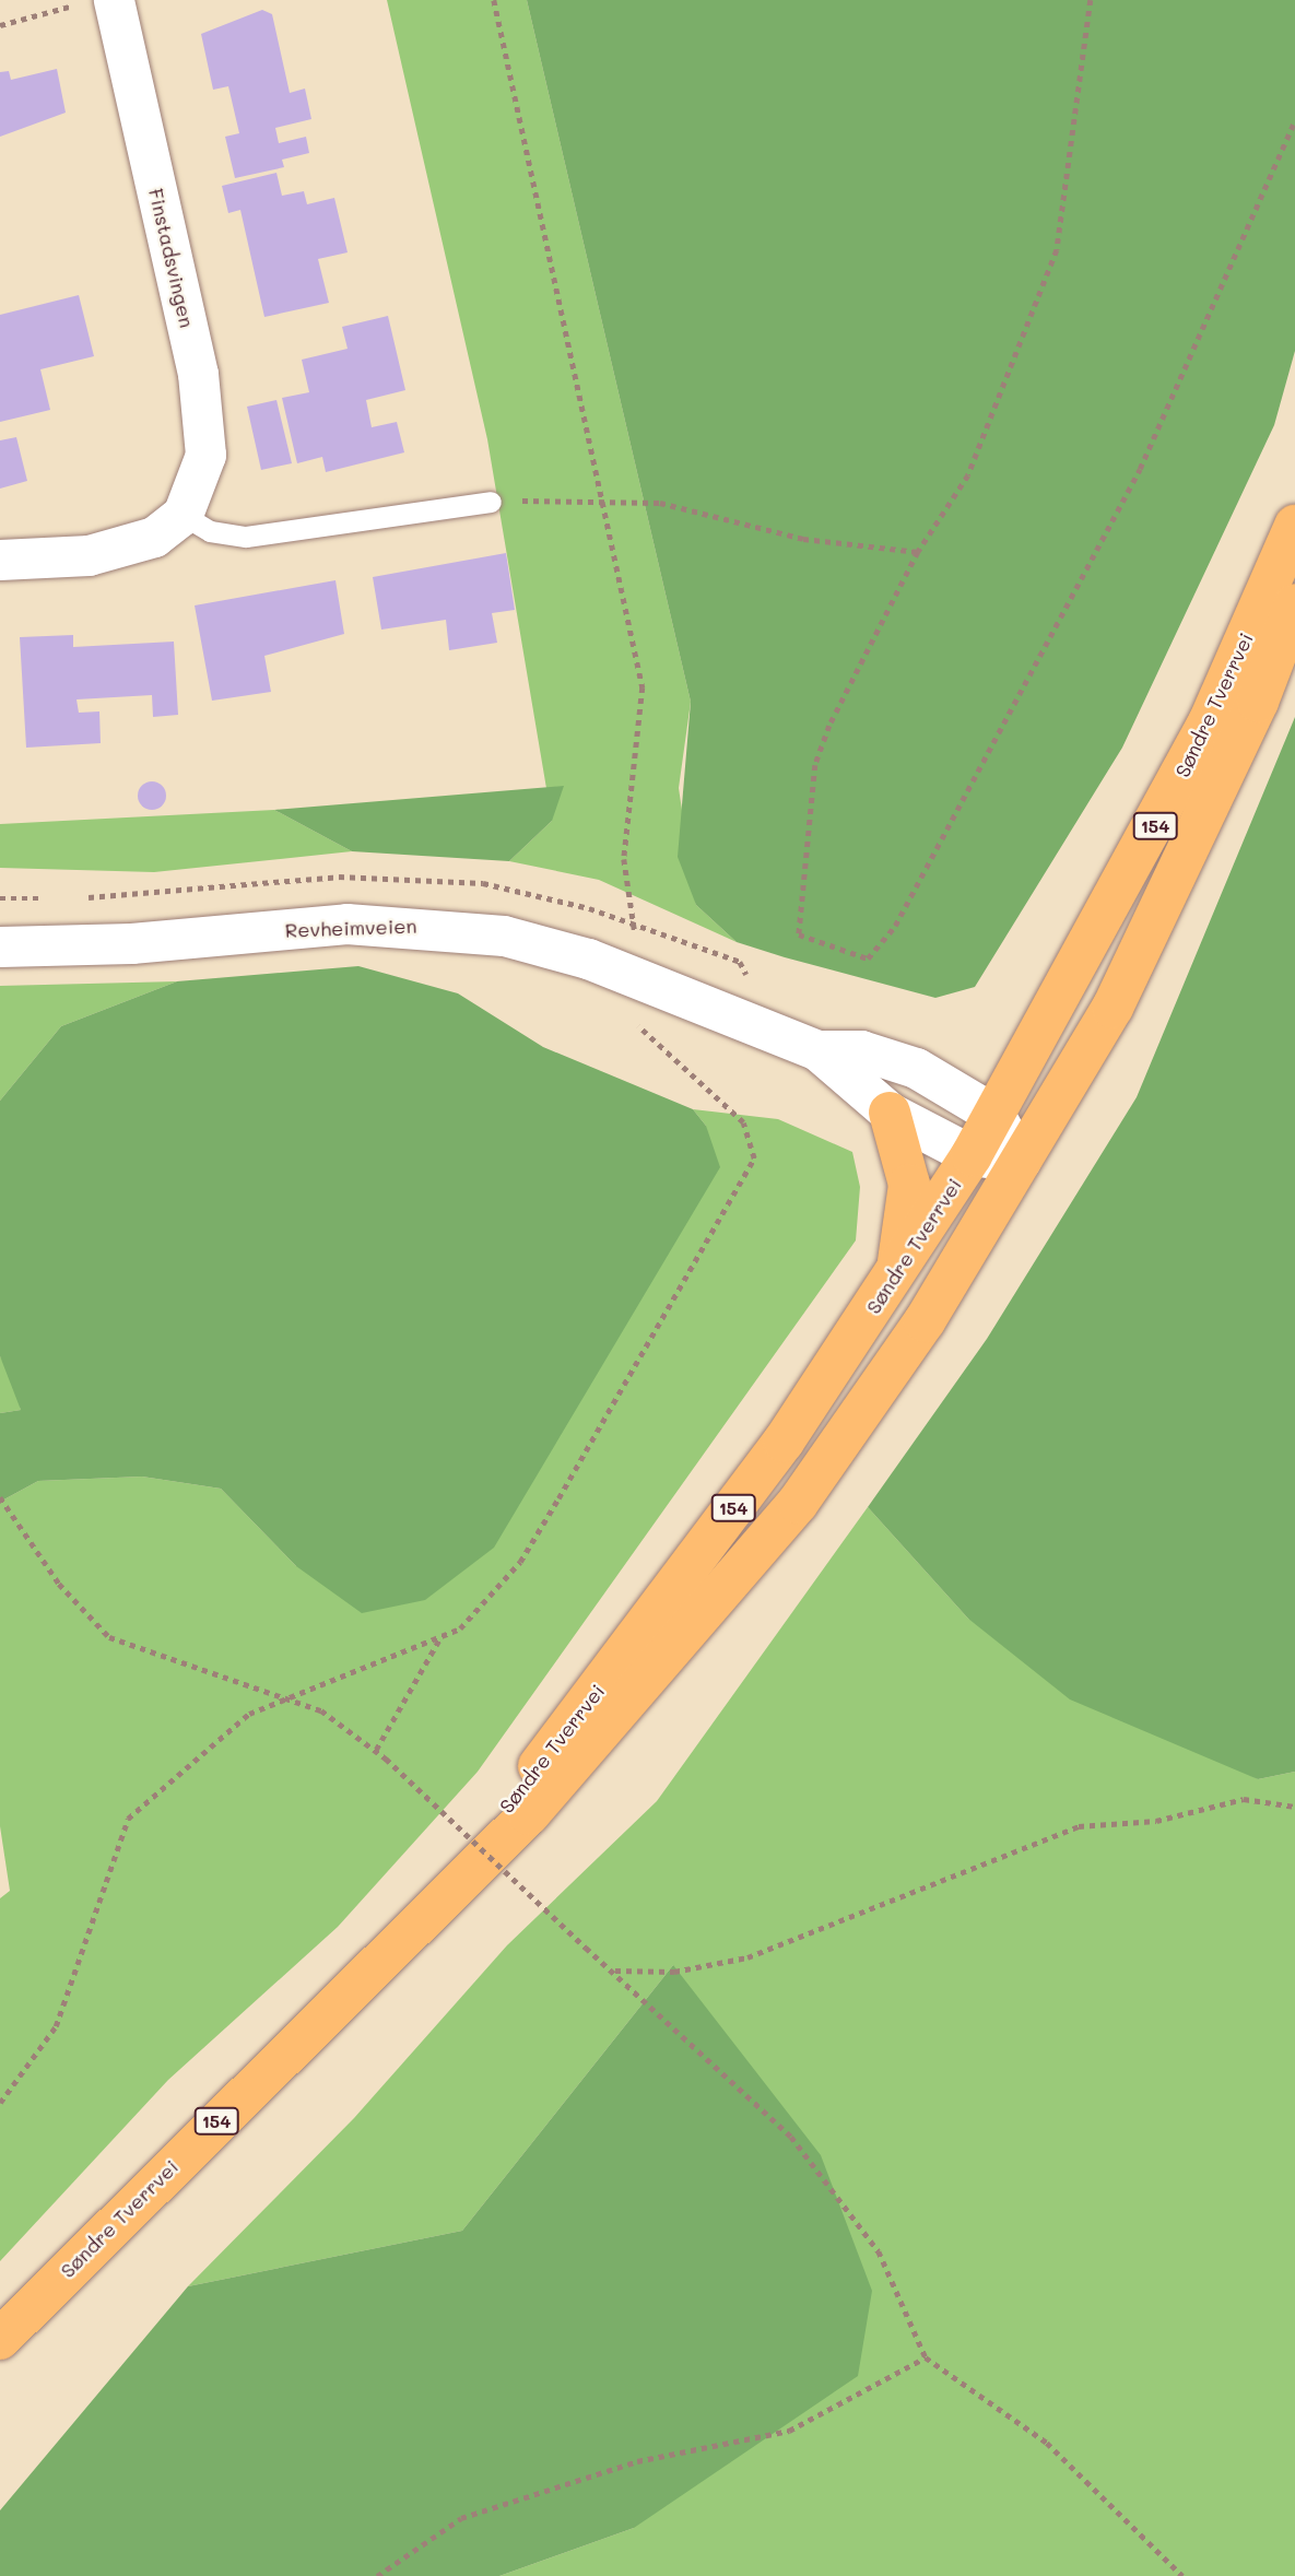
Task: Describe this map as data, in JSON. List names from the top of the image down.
{
  "streets": {
    "main road": ["Søndre Tverrvei", "154"],
    "street": ["Finstadsvingen", "Revheimveien"]
  },
  "crossings": [
    ["Søndre Tverrvei", "154"],
    ["Søndre Tverrvei", "Revheimveien"],
    ["154", "Revheimveien"]
  ]
}
